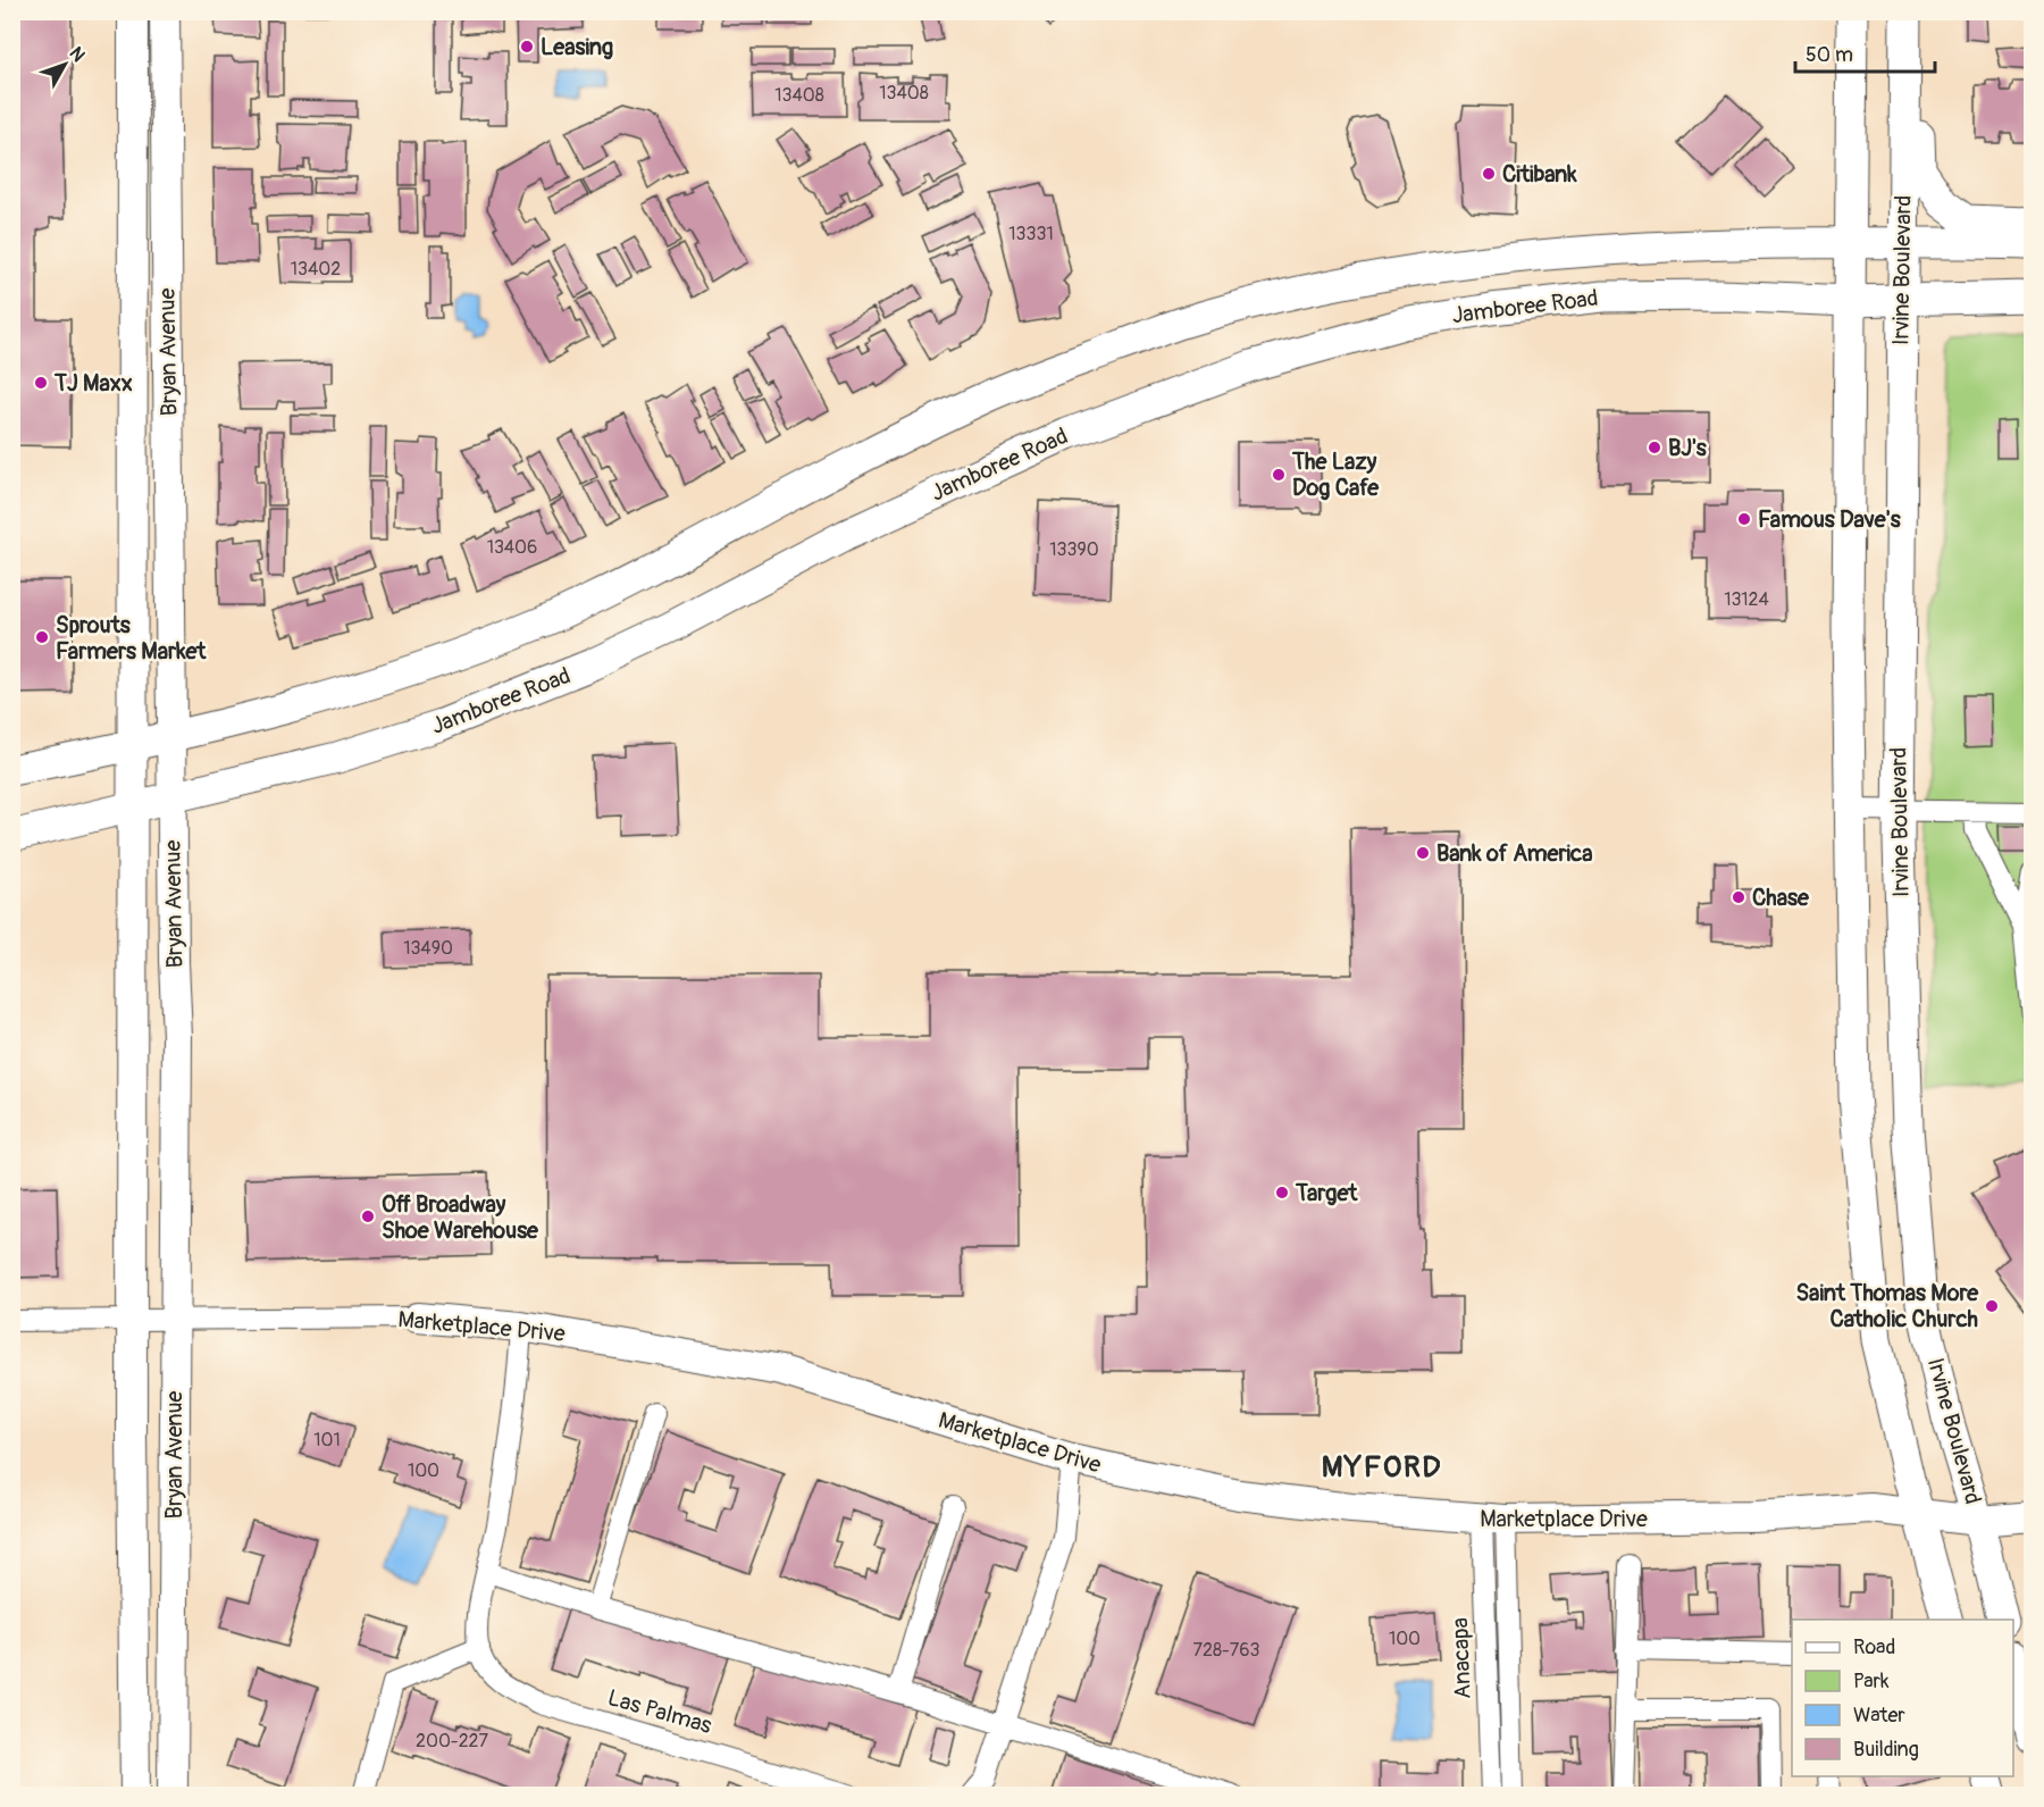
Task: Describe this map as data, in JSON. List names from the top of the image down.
{
  "streets": {
    "main road": [
      "Irvine Boulevard",
      "Jamboree Road",
      "Bryan Avenue",
      "Marketplace Drive"
    ],
    "street": ["Anacapa", "Las Palmas"]
  },
  "crossings": [
    ["Irvine Boulevard", "Jamboree Road"],
    ["Irvine Boulevard", "Marketplace Drive"],
    ["Jamboree Road", "Bryan Avenue"],
    ["Bryan Avenue", "Marketplace Drive"],
    ["Marketplace Drive", "Anacapa"],
    ["Marketplace Drive", "Las Palmas"]
  ],
  "districts": ["MYFORD"],
  "places": [
    "Leasing",
    "Citibank",
    "TJ Maxx",
    "BJ's",
    "The Lazy Dog Cafe",
    "Famous Dave's",
    "Sprouts Farmers Market",
    "Bank of America",
    "Chase",
    "Target",
    "Off Broadway Shoe Warehouse",
    "Saint Thomas More Catholic Church"
  ],
  "house_numbers": [
    "13408",
    "13408",
    "13331",
    "13402",
    "13406",
    "13390",
    "13124",
    "13490",
    "101",
    "100",
    "100",
    "728-763",
    "200-227"
  ],
  "legend": [
    "Road",
    "Park",
    "Water",
    "Building"
  ],
  "scale_bar": "50 m",
  "north": "top right"
}
